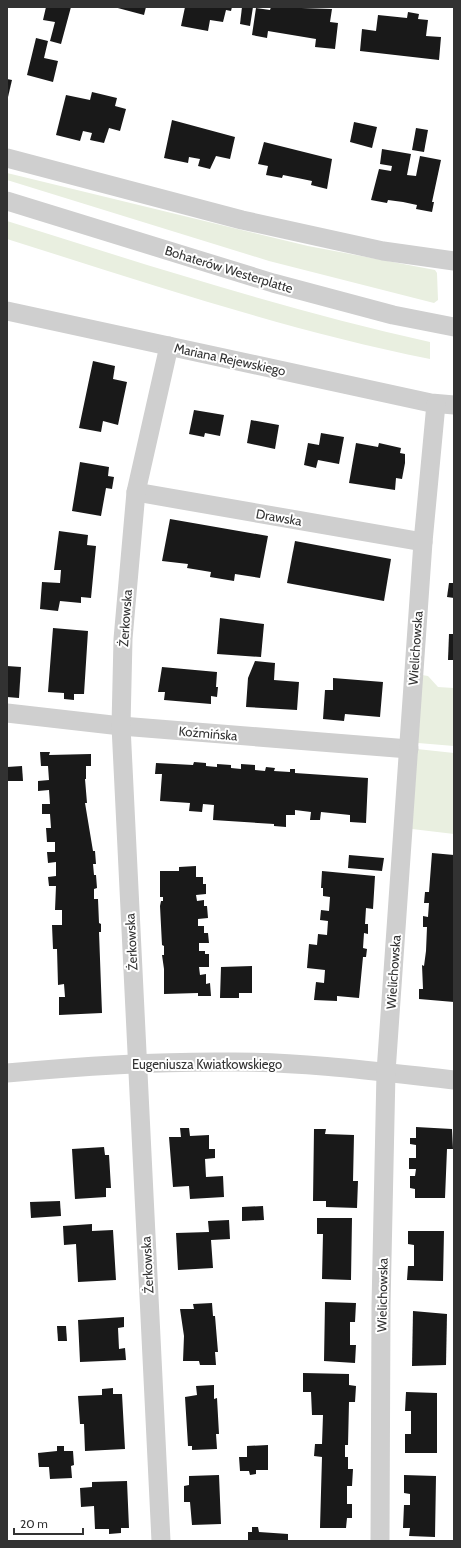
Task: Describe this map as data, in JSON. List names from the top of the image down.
{
  "streets": {
    "street": [
      "Bohaterów Westerplatte",
      "Mariana Rejewskiego",
      "Drawska",
      "Żerkowska",
      "Wielichowska",
      "Koźmińska",
      "Eugeniusza Kwiatkowskiego"
    ]
  },
  "crossings": [
    ["Mariana Rejewskiego", "Żerkowska"],
    ["Mariana Rejewskiego", "Wielichowska"],
    ["Drawska", "Żerkowska"],
    ["Drawska", "Wielichowska"],
    ["Żerkowska", "Koźmińska"],
    ["Żerkowska", "Eugeniusza Kwiatkowskiego"],
    ["Wielichowska", "Koźmińska"],
    ["Wielichowska", "Eugeniusza Kwiatkowskiego"]
  ],
  "scale_bar": "20 m"
}
